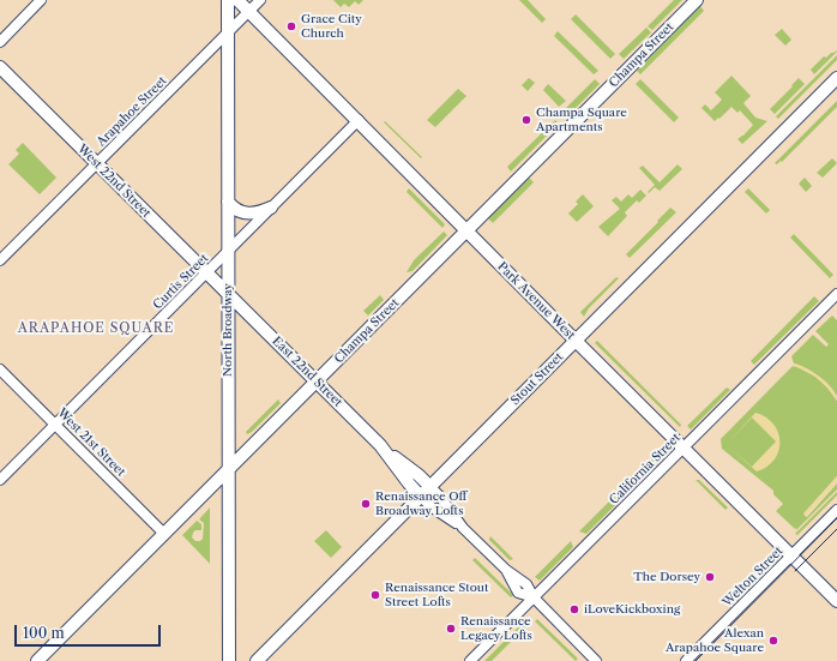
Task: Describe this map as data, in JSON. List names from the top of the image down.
{
  "streets": {
    "main road": [
      "Champa Street",
      "West 22nd Street",
      "Park Avenue West",
      "North Broadway",
      "East 22nd Street",
      "Stout Street"
    ],
    "street": [
      "Arapahoe Street",
      "Curtis Street",
      "West 21st Street",
      "California Street",
      "Welton Street"
    ]
  },
  "crossings": [
    ["Champa Street", "Park Avenue West"],
    ["Champa Street", "North Broadway"],
    ["Champa Street", "East 22nd Street"],
    ["Champa Street", "West 21st Street"],
    ["Arapahoe Street", "West 22nd Street"],
    ["Arapahoe Street", "Park Avenue West"],
    ["Arapahoe Street", "North Broadway"],
    ["West 22nd Street", "Curtis Street"],
    ["West 22nd Street", "North Broadway"],
    ["West 22nd Street", "East 22nd Street"],
    ["Curtis Street", "Park Avenue West"],
    ["Curtis Street", "North Broadway"],
    ["Curtis Street", "West 21st Street"],
    ["Park Avenue West", "Stout Street"],
    ["Park Avenue West", "California Street"],
    ["Park Avenue West", "Welton Street"],
    ["North Broadway", "East 22nd Street"],
    ["East 22nd Street", "Stout Street"],
    ["East 22nd Street", "California Street"]
  ],
  "districts": ["ARAPAHOE SQUARE"],
  "places": [
    "Grace City Church",
    "Champa Square Apartments",
    "Renaissance Off Broadway Lofts",
    "The Dorsey",
    "Renaissance Stout Street Lofts",
    "iLoveKickboxing",
    "Renaissance Legacy Lofts",
    "Alexan Arapahoe Square"
  ],
  "scale_bar": "100 m"
}
